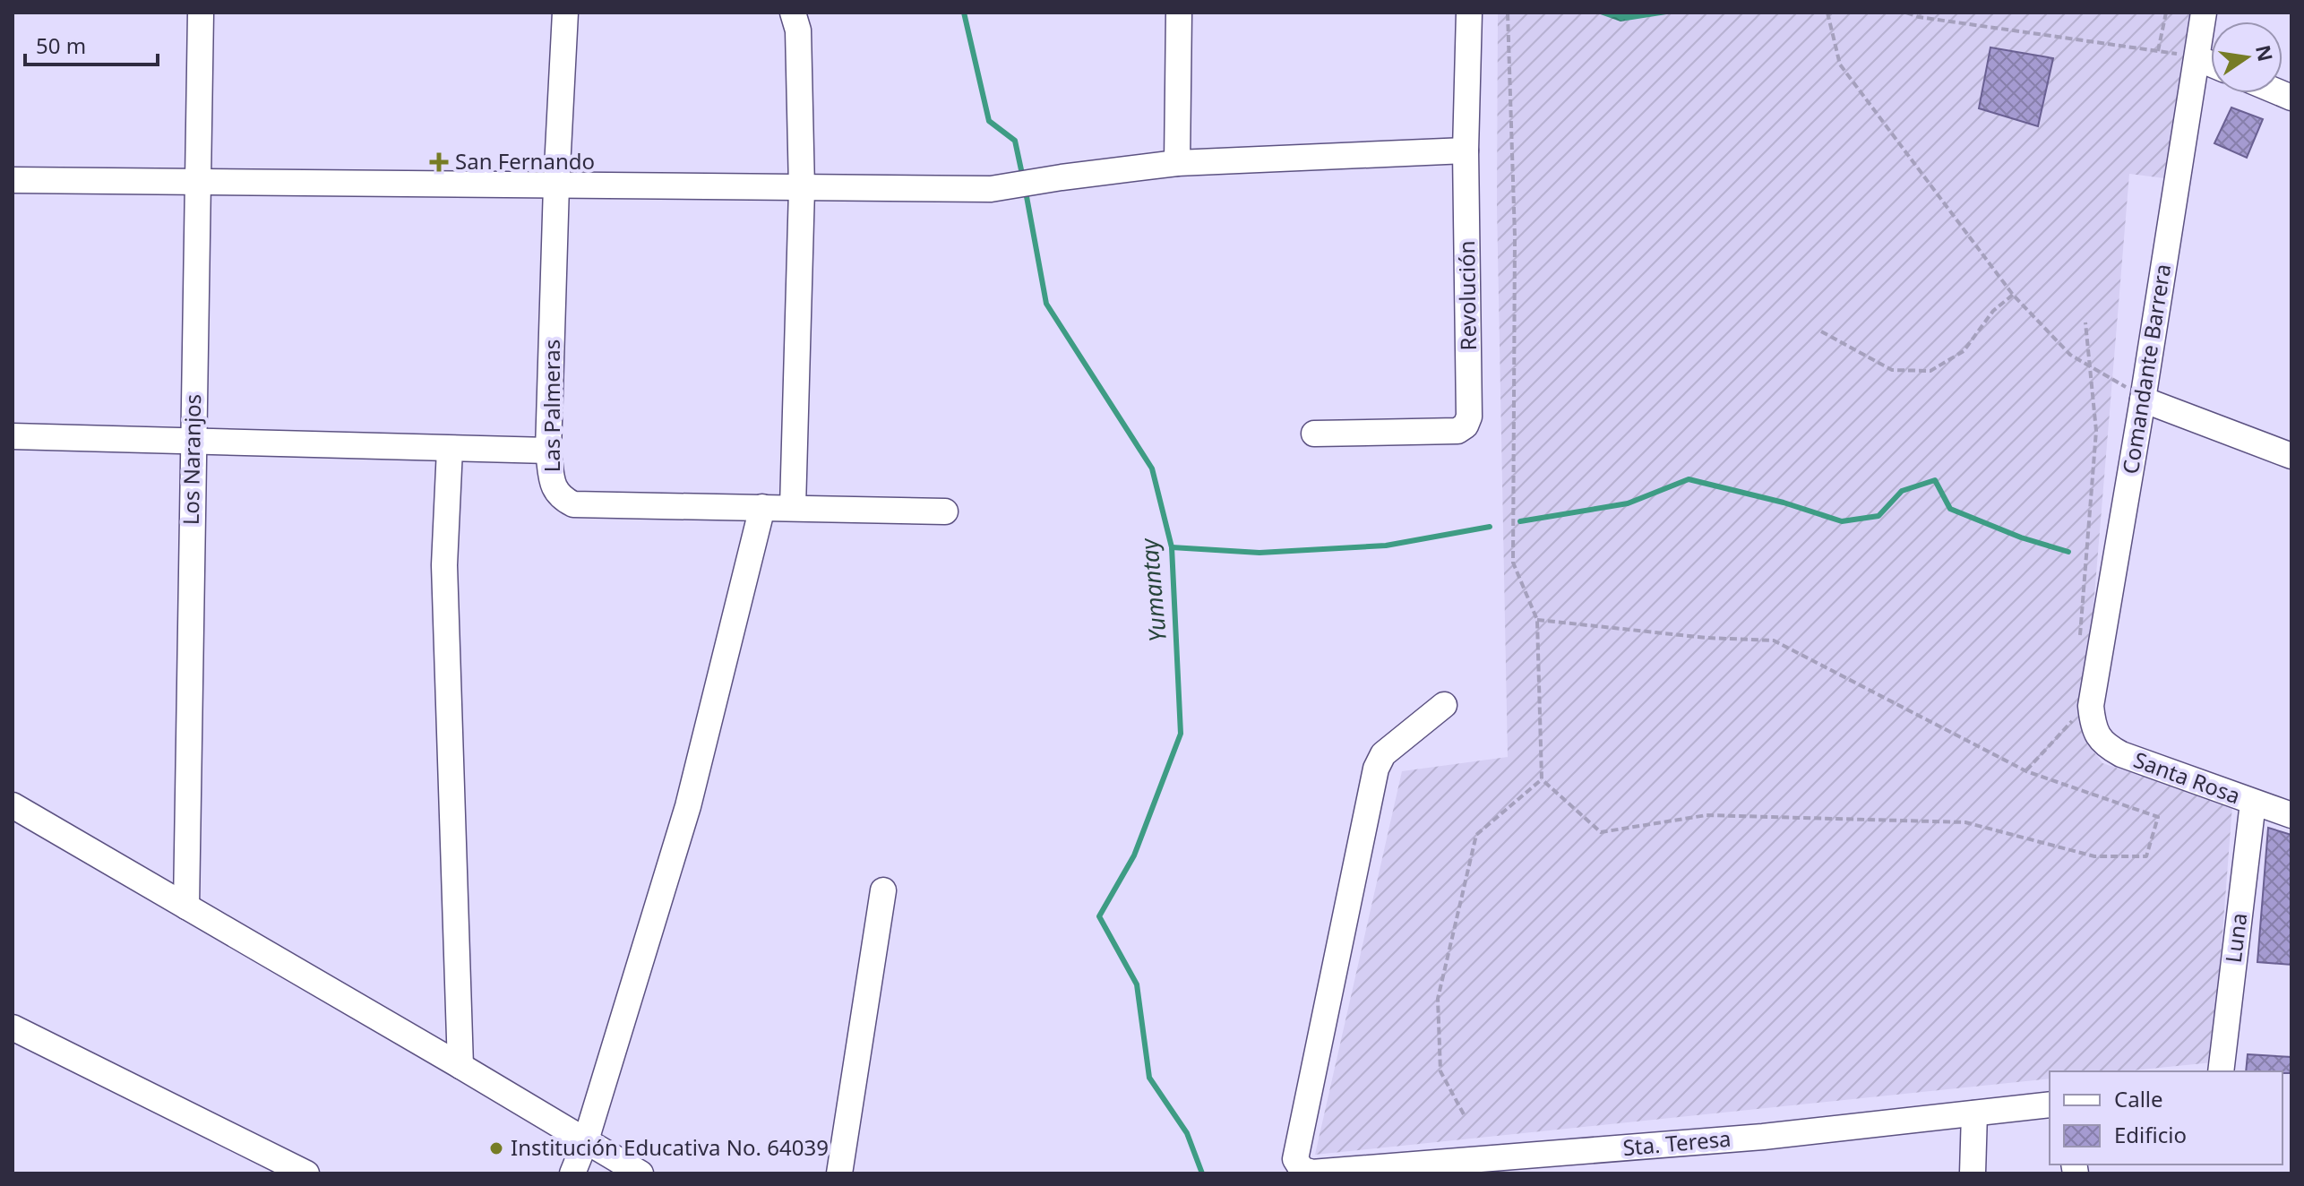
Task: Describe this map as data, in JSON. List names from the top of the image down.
{
  "streets": {
    "street": [
      "Revolución",
      "Comandante Barrera",
      "Las Palmeras",
      "Los Naranjos",
      "Santa Rosa",
      "Luna",
      "Sta. Teresa"
    ]
  },
  "crossings": [
    ["Comandante Barrera", "Santa Rosa"],
    ["Santa Rosa", "Luna"]
  ],
  "water": ["Yumantay"],
  "places": {
    "health": ["San Fernando"],
    "other": ["Institución Educativa No. 64039"]
  },
  "legend": ["Calle", "Edificio"],
  "scale_bar": "50 m",
  "north": "right"
}
